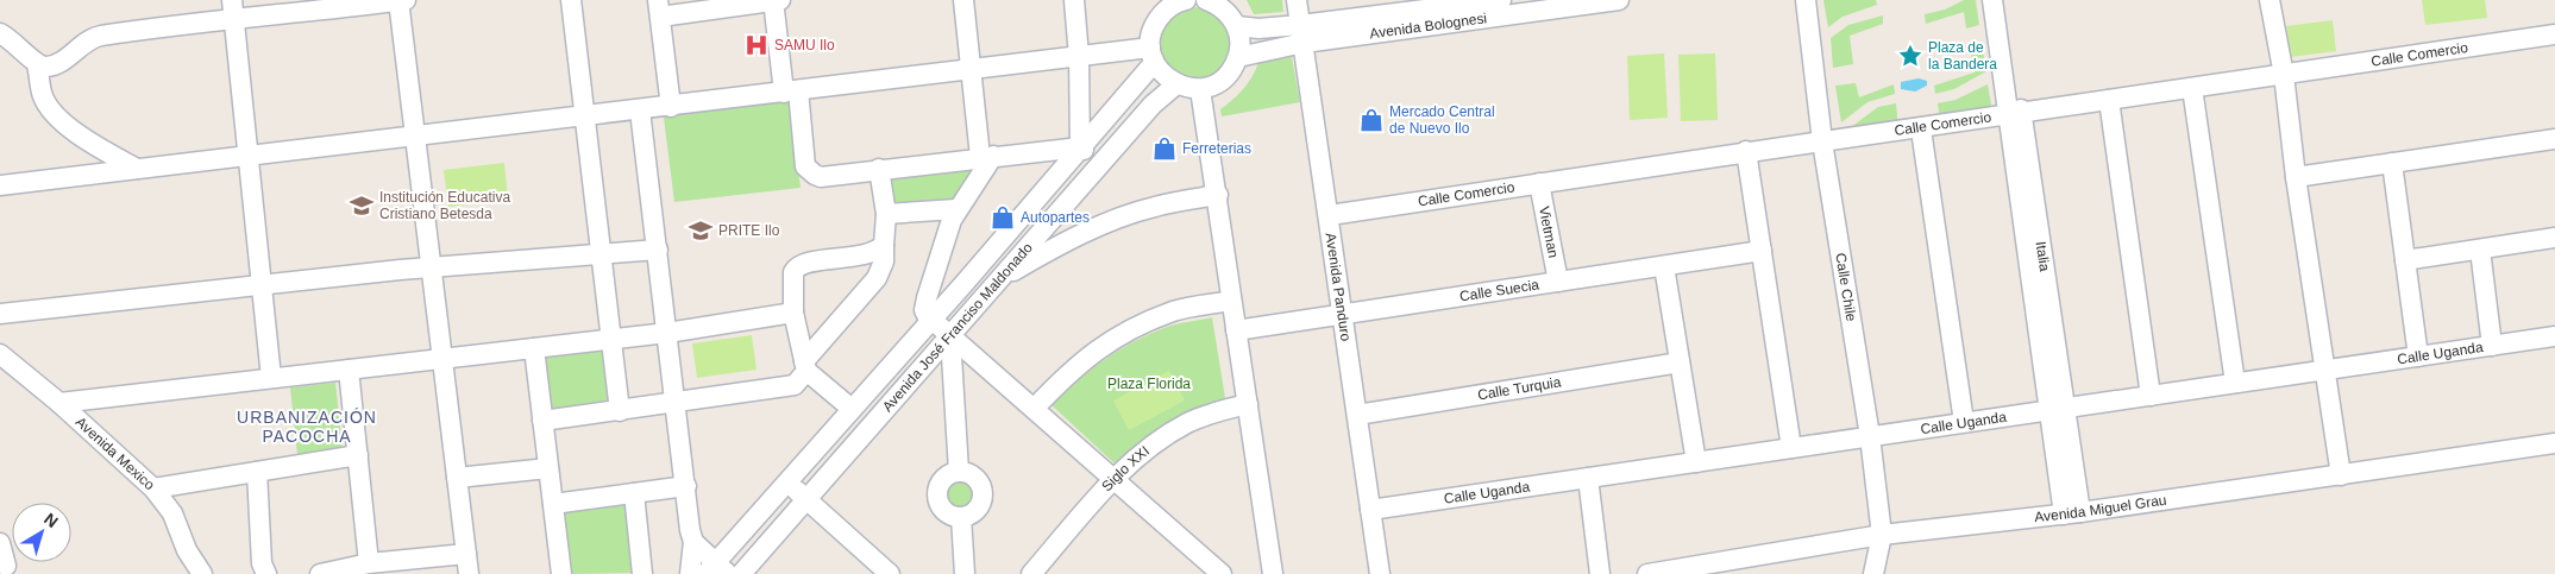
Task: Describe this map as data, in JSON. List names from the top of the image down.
{
  "streets": {
    "street": [
      "Avenida Bolognesi",
      "Calle Comercio",
      "Vietman",
      "Avenida Panduro",
      "Calle Chile",
      "Calle Suecia",
      "Avenida José Franciso Maldonado",
      "Calle Uganda",
      "Calle Turquia",
      "Avenida Mexico",
      "Siglo XXI",
      "Avenida Miguel Grau"
    ]
  },
  "crossings": [
    ["Avenida Bolognesi", "Avenida Panduro"],
    ["Calle Comercio", "Vietman"],
    ["Calle Comercio", "Avenida Panduro"],
    ["Calle Comercio", "Calle Chile"],
    ["Vietman", "Calle Suecia"],
    ["Avenida Panduro", "Calle Suecia"],
    ["Avenida Panduro", "Calle Uganda"],
    ["Avenida Panduro", "Calle Turquia"],
    ["Calle Chile", "Calle Uganda"],
    ["Calle Chile", "Avenida Miguel Grau"]
  ],
  "districts": ["URBANIZACIÓN PACOCHA"],
  "parks": ["Plaza Florida"],
  "places": {
    "hospital": ["SAMU Ilo"],
    "place": ["Plaza de la Bandera"],
    "shop": ["Mercado Central de Nuevo Ilo", "Ferreterias", "Autopartes"],
    "school or university": ["Institución Educativa Cristiano Betesda", "PRITE Ilo"]
  },
  "north": "top right"
}
